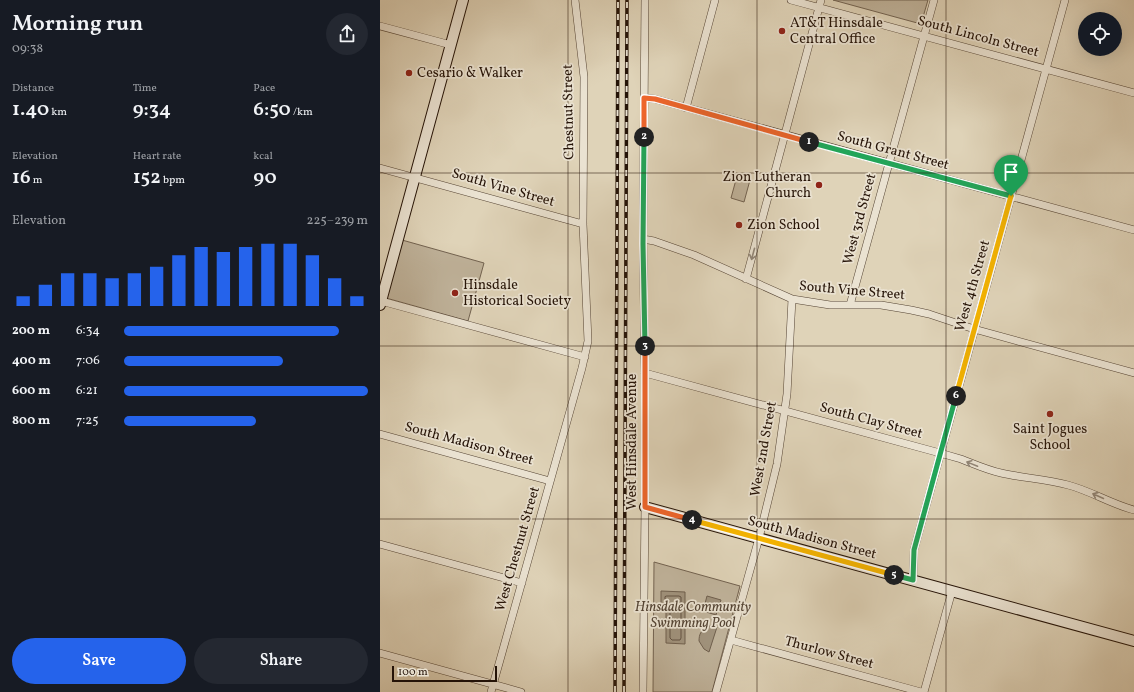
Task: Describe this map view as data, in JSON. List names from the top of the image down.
{
  "streets": {
    "street": [
      "South Lincoln Street",
      "Chestnut Street",
      "South Grant Street",
      "South Vine Street",
      "West 3rd Street",
      "West 4th Street",
      "South Clay Street",
      "West Hinsdale Avenue",
      "South Madison Street",
      "West 2nd Street",
      "West Chestnut Street",
      "Thurlow Street"
    ]
  },
  "crossings": [
    ["South Lincoln Street", "West 3rd Street"],
    ["South Lincoln Street", "West 4th Street"],
    ["Chestnut Street", "South Vine Street"],
    ["Chestnut Street", "West Chestnut Street"],
    ["South Grant Street", "West 3rd Street"],
    ["South Grant Street", "West 4th Street"],
    ["South Grant Street", "West Hinsdale Avenue"],
    ["South Vine Street", "West 3rd Street"],
    ["South Vine Street", "West 4th Street"],
    ["South Vine Street", "West Hinsdale Avenue"],
    ["South Vine Street", "West 2nd Street"],
    ["South Vine Street", "West Chestnut Street"],
    ["West 4th Street", "South Clay Street"],
    ["West 4th Street", "South Madison Street"],
    ["South Clay Street", "West Hinsdale Avenue"],
    ["South Clay Street", "West 2nd Street"],
    ["West Hinsdale Avenue", "South Madison Street"],
    ["South Madison Street", "West 2nd Street"],
    ["South Madison Street", "West Chestnut Street"],
    ["West 2nd Street", "Thurlow Street"]
  ],
  "one_way": ["South Clay Street"],
  "parks": ["Hinsdale Community Swimming Pool"],
  "places": [
    "AT&T Hinsdale Central Office",
    "Cesario & Walker",
    "Zion Lutheran Church",
    "Zion School",
    "Hinsdale Historical Society",
    "Saint Jogues School"
  ],
  "scale_bar": "100 m",
  "page": {
    "heading": ["Morning run", "09:38"],
    "stats": [
      ["Distance", "1.40 km"],
      ["Time", "9:34"],
      ["Pace", "6:50 /km"],
      ["Elevation", "16 m"],
      ["Heart rate", "152 bpm"],
      ["kcal", "90"]
    ],
    "pins": [
      "2",
      "1",
      "3",
      "6",
      "4",
      "5"
    ],
    "chart": ["Elevation", "225–239 m"],
    "list": [
      {
        "name": "200 m",
        "note": "6:34"
      },
      {
        "name": "400 m",
        "note": "7:06"
      },
      {
        "name": "600 m",
        "note": "6:21"
      },
      {
        "name": "800 m",
        "note": "7:25"
      }
    ],
    "buttons": ["Save", "Share"],
    "scale": "100 m"
  }
}
